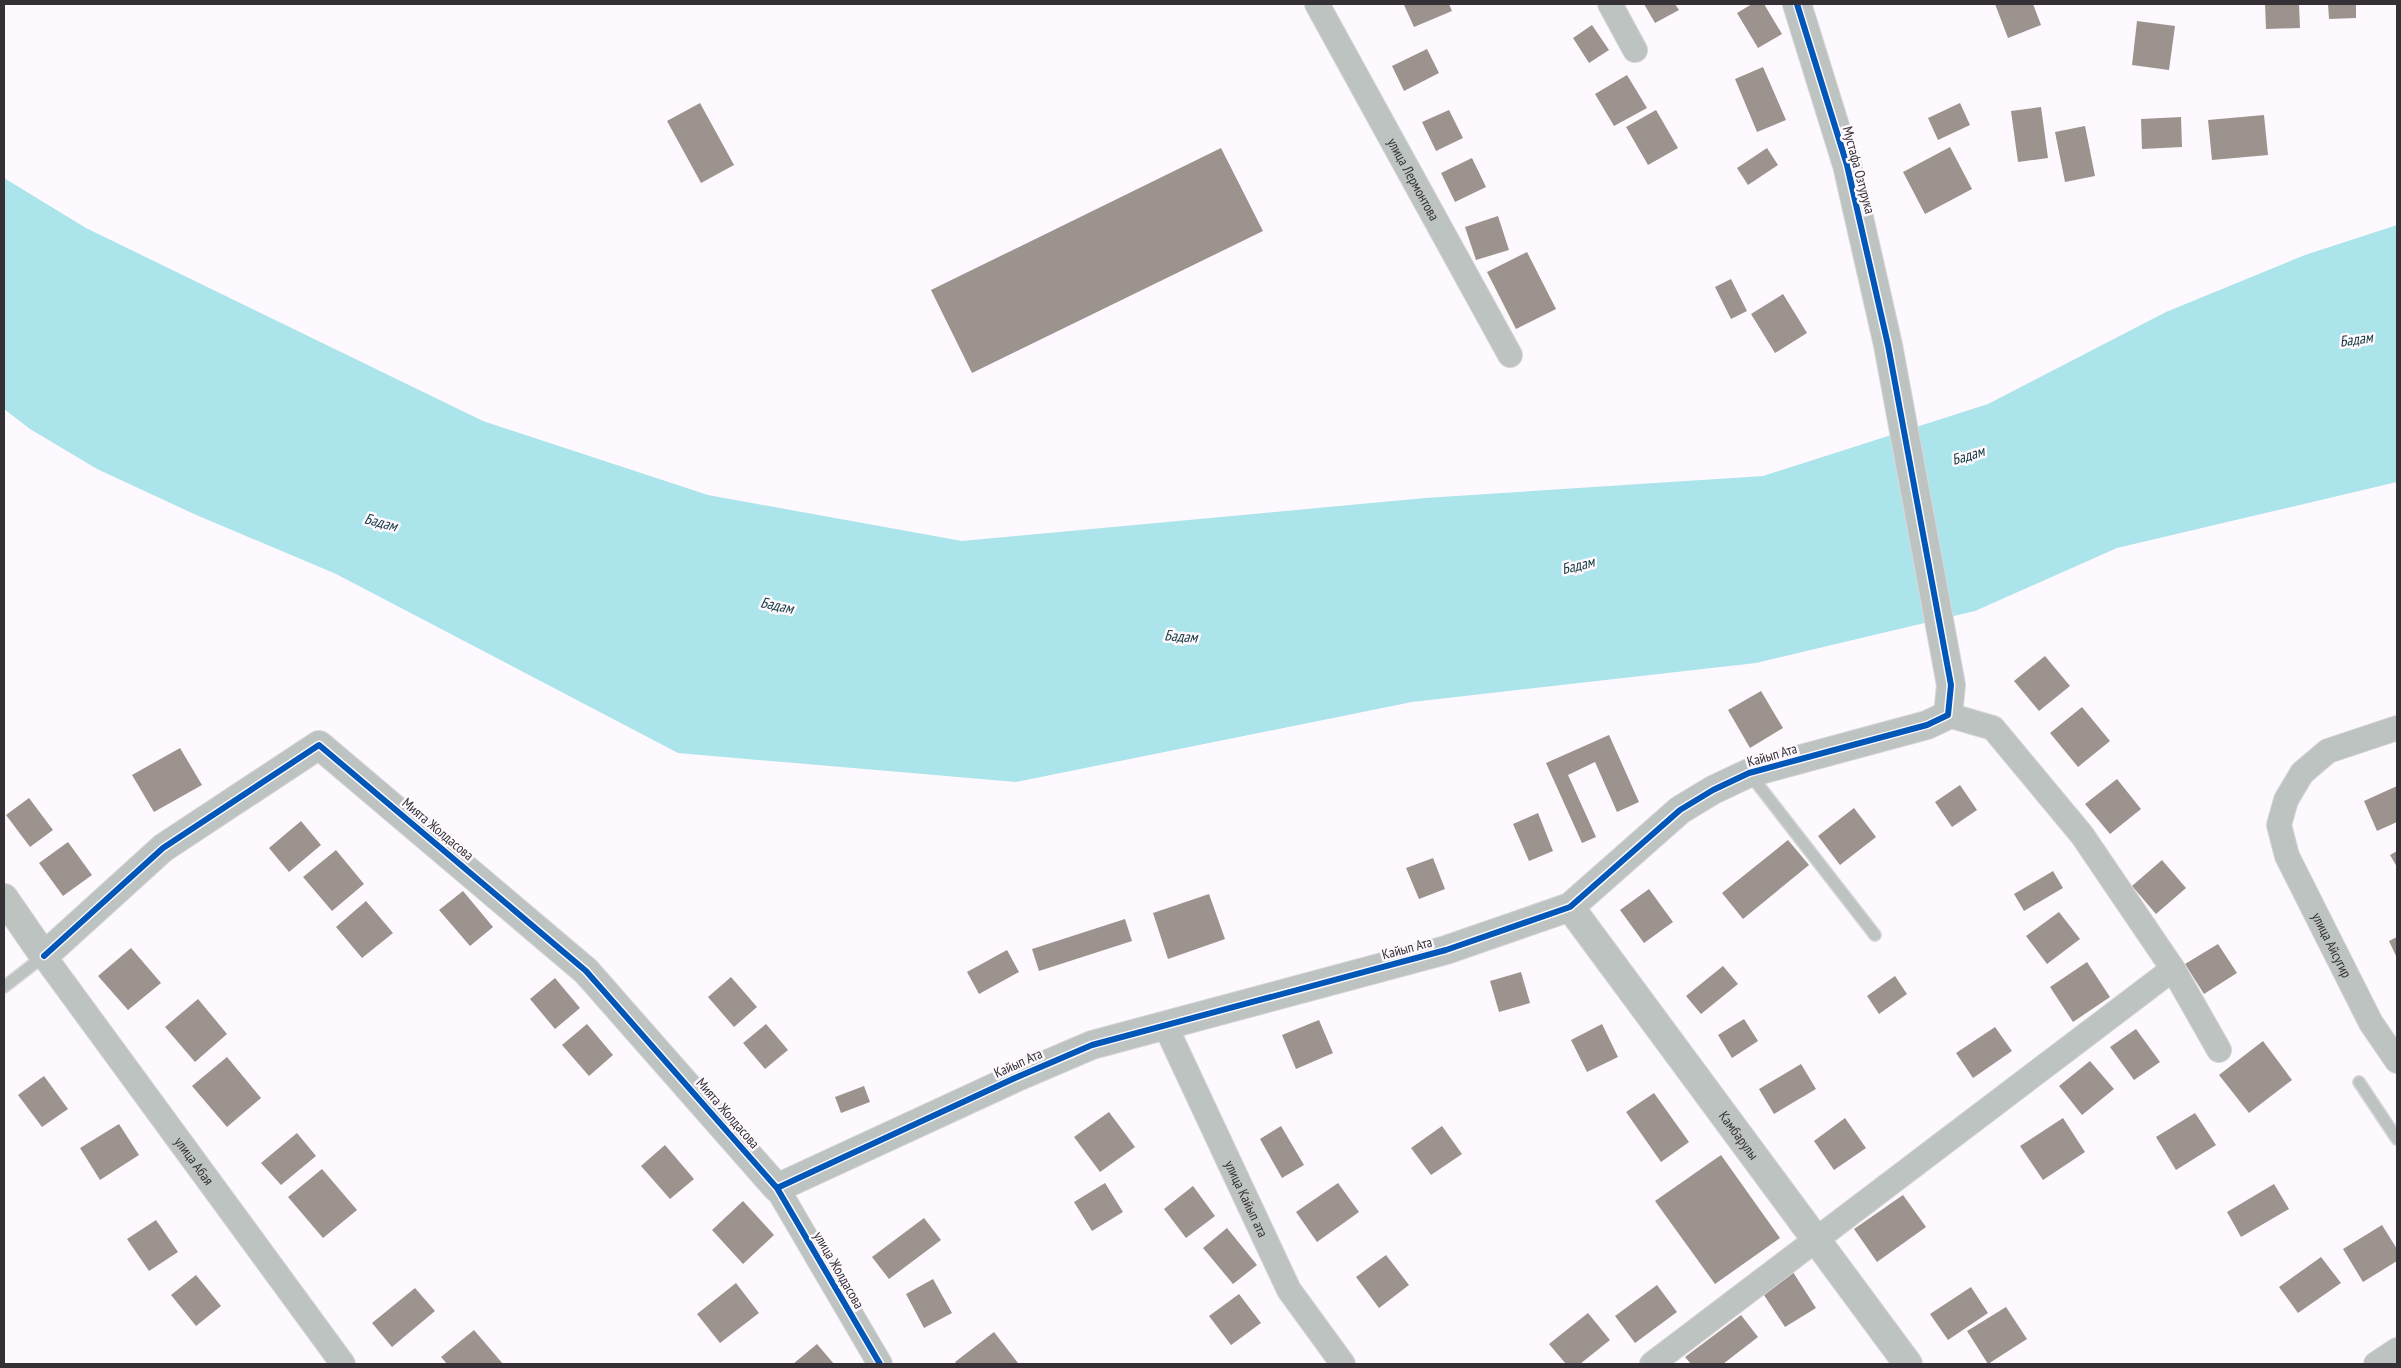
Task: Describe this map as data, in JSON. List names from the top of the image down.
{
  "streets": {
    "street": [
      "Мустафа Озтурука",
      "улица Лермонтова",
      "Кайып Ата",
      "Мията Жолдасова",
      "улица Айсугир",
      "Камбарулы",
      "улица Абая",
      "улица Кайып ата",
      "улица Жолдасова"
    ]
  },
  "crossings": [
    ["Мустафа Озтурука", "Кайып Ата"],
    ["Кайып Ата", "Мията Жолдасова"],
    ["Кайып Ата", "Камбарулы"],
    ["Кайып Ата", "улица Кайып ата"],
    ["Кайып Ата", "улица Жолдасова"],
    ["Мията Жолдасова", "улица Абая"],
    ["Мията Жолдасова", "улица Жолдасова"]
  ],
  "water": ["Бадам"]
}
